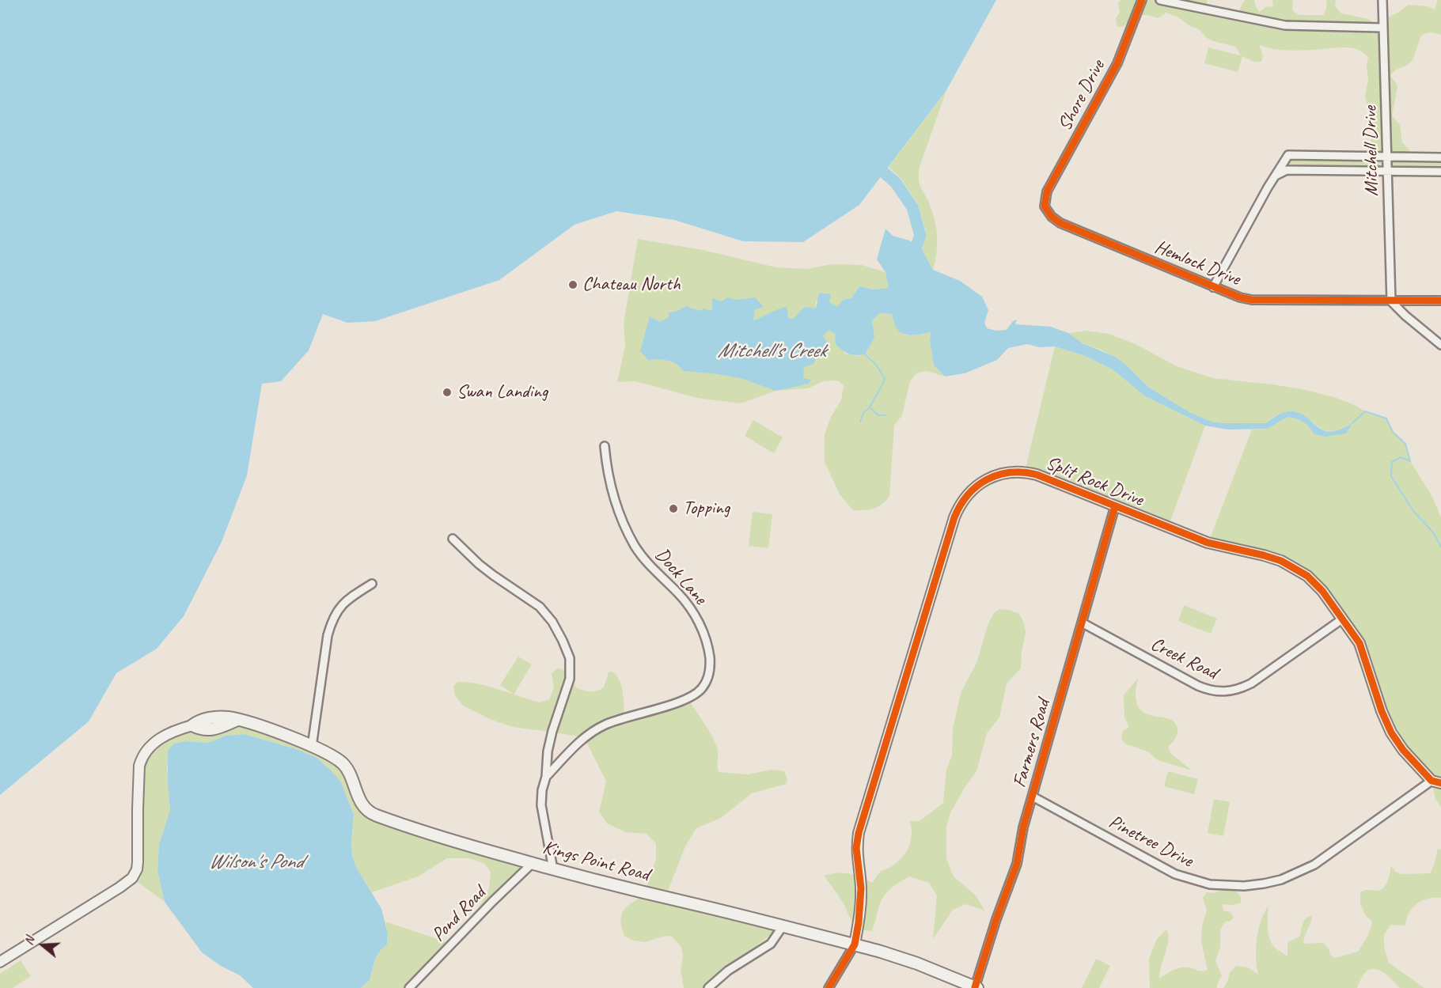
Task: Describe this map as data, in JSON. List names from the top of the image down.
{
  "streets": {
    "main road": ["Kings Point Road"],
    "street": [
      "Shore Drive",
      "Mitchell Drive",
      "Hemlock Drive",
      "Split Rock Drive",
      "Dock Lane",
      "Creek Road",
      "Farmers Road",
      "Pinetree Drive",
      "Pond Road"
    ]
  },
  "crossings": [
    ["Shore Drive", "Hemlock Drive"],
    ["Mitchell Drive", "Hemlock Drive"],
    ["Split Rock Drive", "Creek Road"],
    ["Split Rock Drive", "Farmers Road"],
    ["Split Rock Drive", "Pinetree Drive"],
    ["Split Rock Drive", "Kings Point Road"],
    ["Creek Road", "Farmers Road"],
    ["Farmers Road", "Pinetree Drive"],
    ["Farmers Road", "Kings Point Road"],
    ["Kings Point Road", "Pond Road"]
  ],
  "water": ["Mitchell's Creek", "Wilson's Pond"],
  "places": ["Chateau North", "Swan Landing", "Topping"],
  "north": "left"
}
